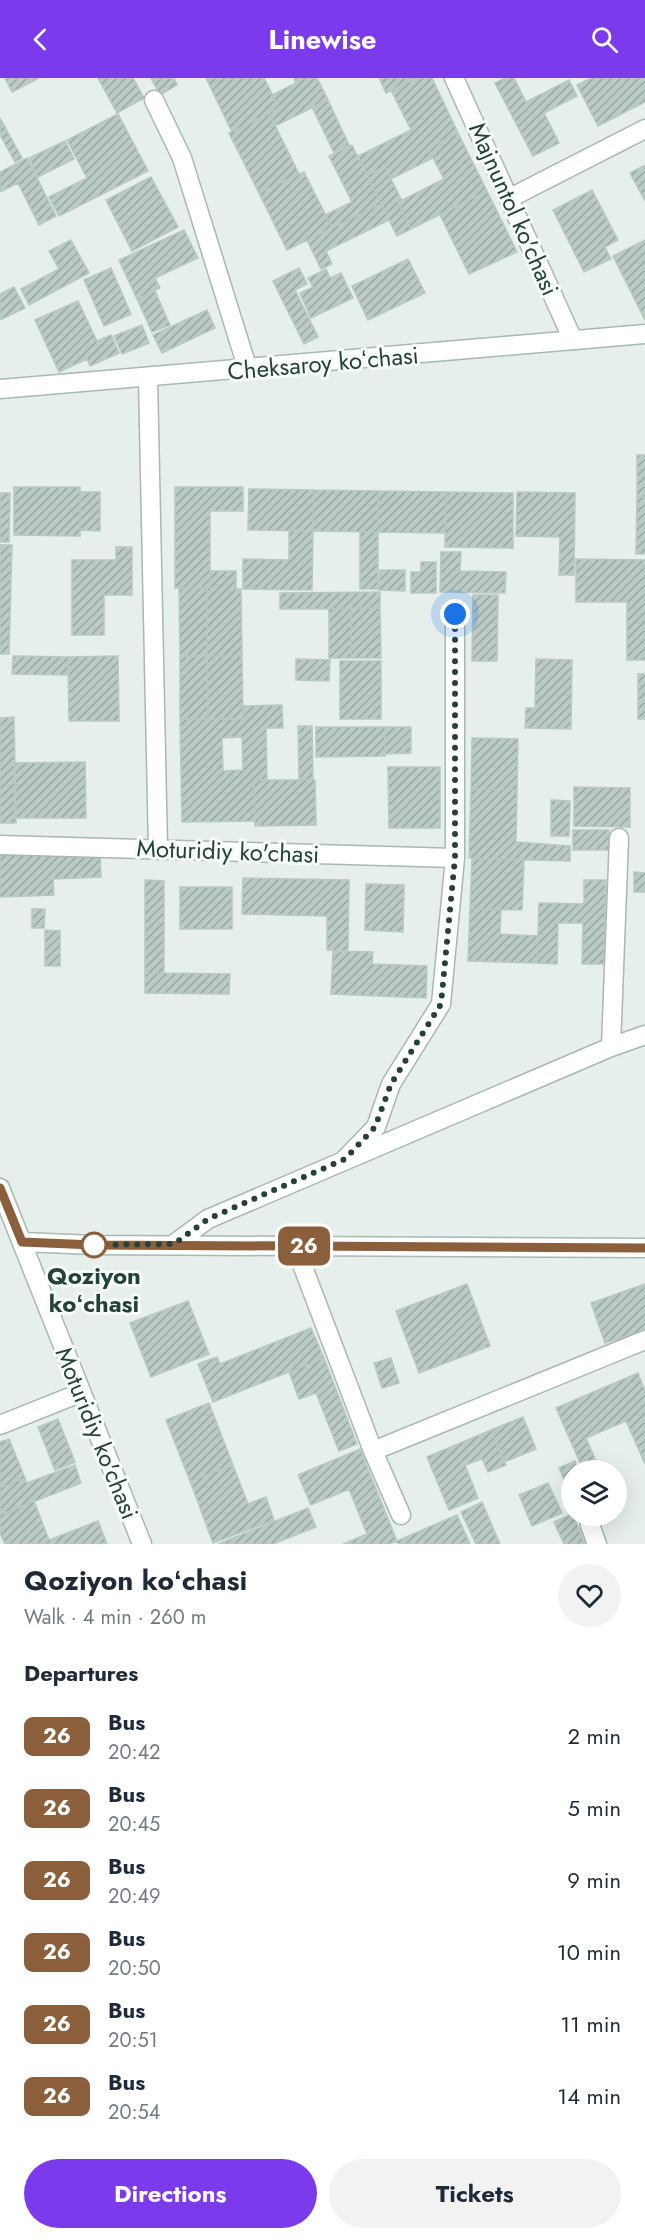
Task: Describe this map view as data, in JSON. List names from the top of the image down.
{
  "streets": {
    "street": ["Majnuntol ko'chasi", "Cheksaroy koʻchasi", "Moturidiy ko'chasi"]
  },
  "crossings": [
    ["Majnuntol ko'chasi", "Cheksaroy koʻchasi"]
  ],
  "places": ["Qoziyon koʻchasi"],
  "lines": ["bus line 26"],
  "page": {
    "header": "Linewise",
    "on_map": "26",
    "heading": [
      ["Qoziyon koʻchasi", "Walk · 4 min · 260 m"],
      "Departures"
    ],
    "list": [
      {
        "mark": "26",
        "name": "Bus",
        "note": "20:42",
        "value": "2 min"
      },
      {
        "mark": "26",
        "name": "Bus",
        "note": "20:45",
        "value": "5 min"
      },
      {
        "mark": "26",
        "name": "Bus",
        "note": "20:49",
        "value": "9 min"
      },
      {
        "mark": "26",
        "name": "Bus",
        "note": "20:50",
        "value": "10 min"
      },
      {
        "mark": "26",
        "name": "Bus",
        "note": "20:51",
        "value": "11 min"
      },
      {
        "mark": "26",
        "name": "Bus",
        "note": "20:54",
        "value": "14 min"
      }
    ],
    "buttons": ["Directions", "Tickets"]
  }
}
